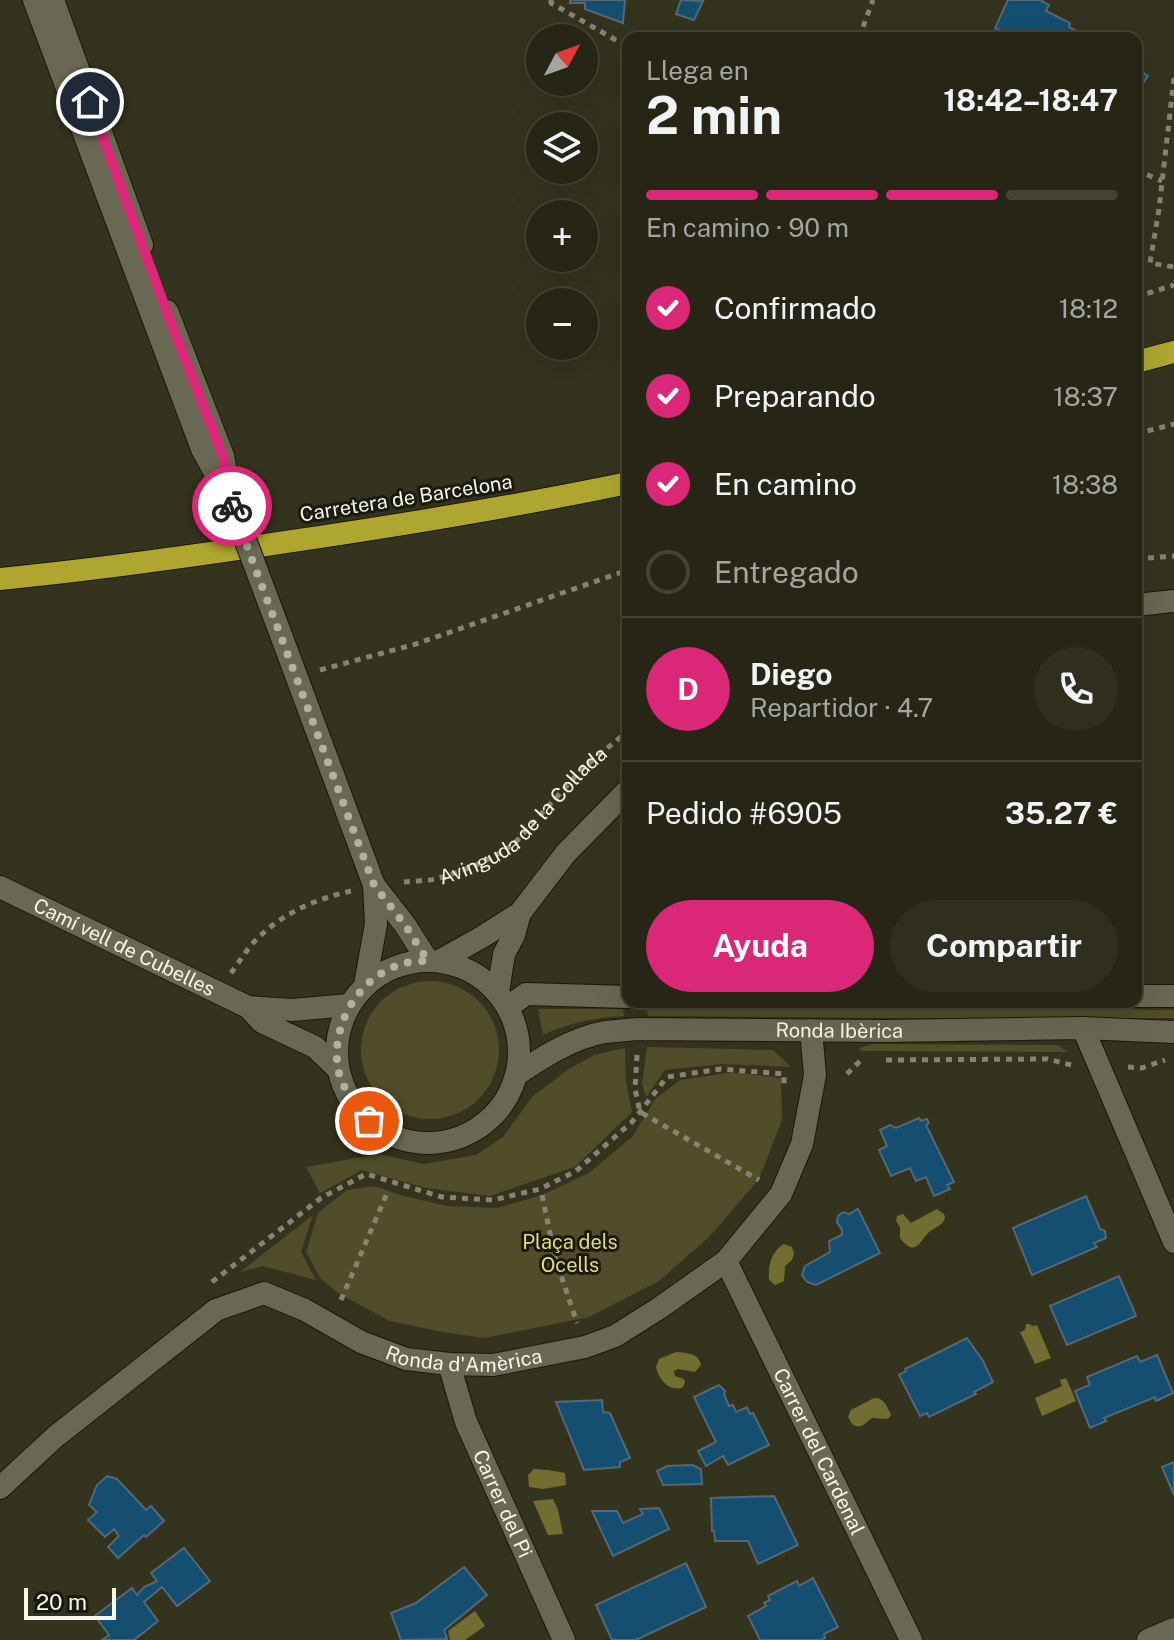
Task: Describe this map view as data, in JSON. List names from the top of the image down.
{
  "streets": {
    "highway": ["Carretera de Barcelona"],
    "street": [
      "Camí vell de Cubelles",
      "Ronda Ibèrica",
      "Ronda d'Amèrica",
      "Carrer del Cardenal",
      "Carrer del Pi"
    ],
    "path": ["Avinguda de la Collada"]
  },
  "crossings": [
    ["Camí vell de Cubelles", "Ronda Ibèrica"],
    ["Ronda Ibèrica", "Ronda d'Amèrica"],
    ["Ronda d'Amèrica", "Carrer del Cardenal"],
    ["Ronda d'Amèrica", "Carrer del Pi"]
  ],
  "parks": ["Plaça dels Ocells"],
  "scale_bar": "20 m",
  "north": "top right",
  "page": {
    "map_buttons": ["+", "−"],
    "heading": ["2 min", "Llega en", "18:42–18:47"],
    "panel": [
      "Diego",
      "Repartidor · 4.7",
      "Pedido #6905",
      "35.27 €"
    ],
    "bar": "En camino · 90 m",
    "list": [
      ["Confirmado", "18:12"],
      ["Preparando", "18:37"],
      ["En camino", "18:38"],
      "Entregado"
    ],
    "round": "D",
    "buttons": ["Ayuda", "Compartir"],
    "scale": "20 m"
  }
}
